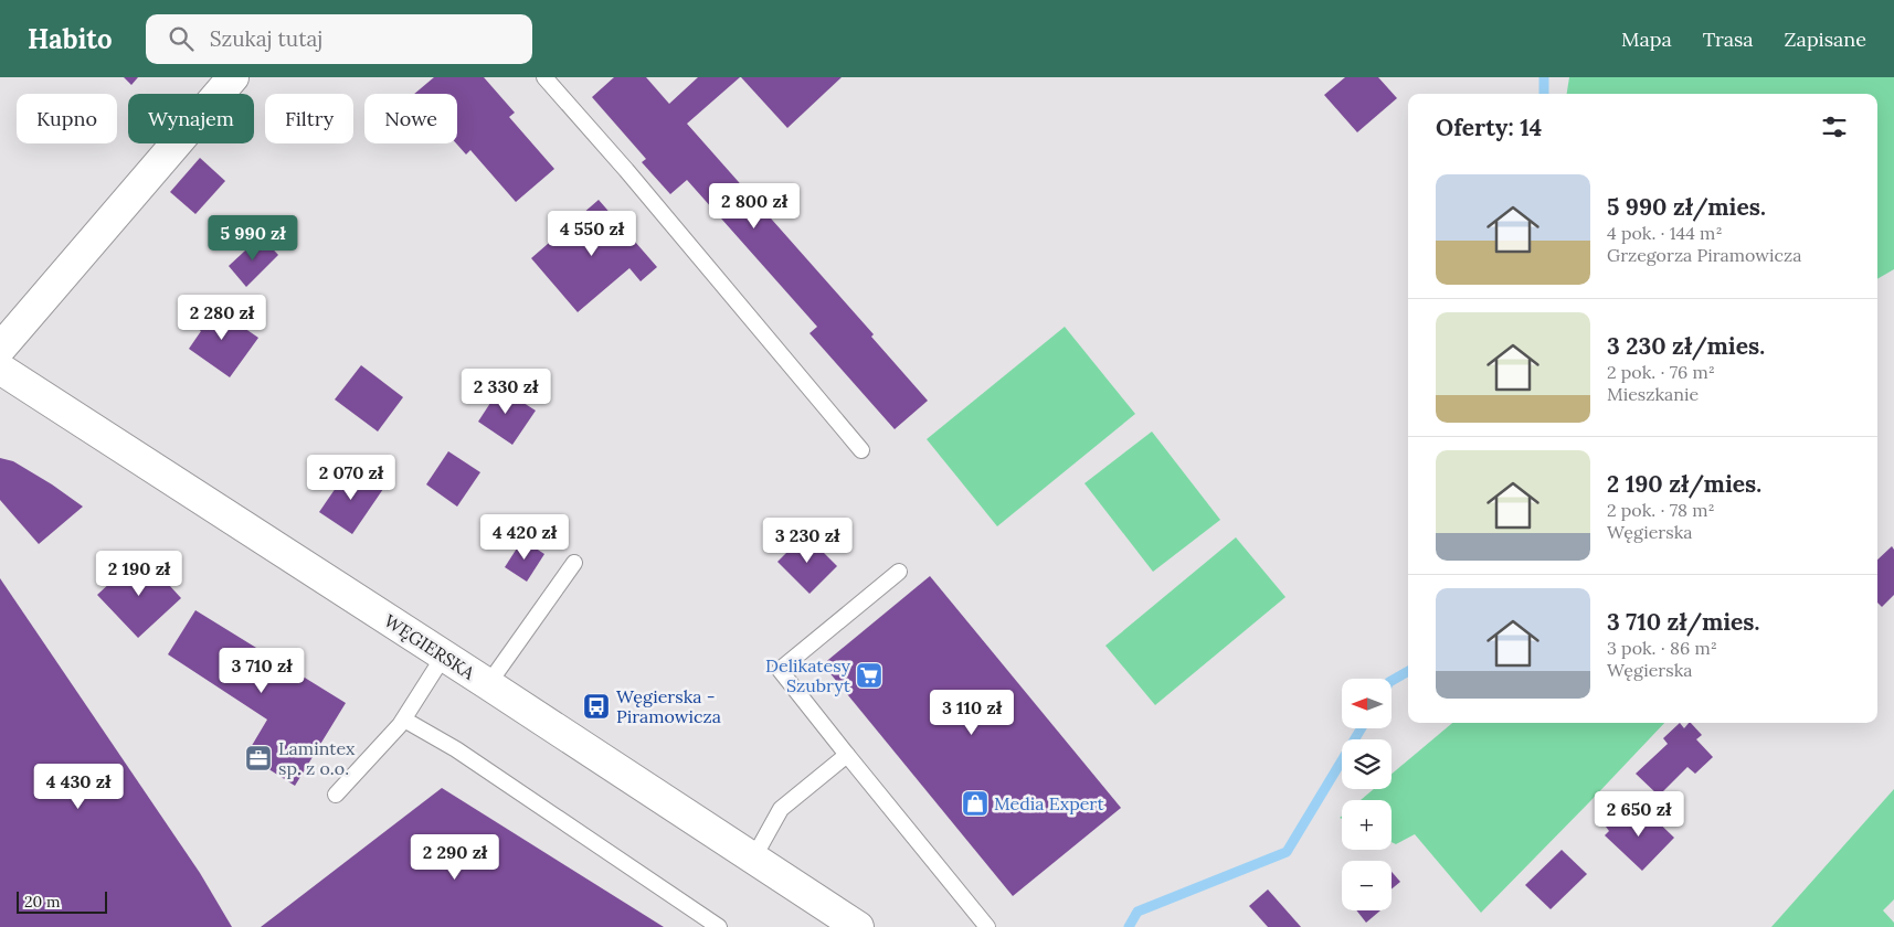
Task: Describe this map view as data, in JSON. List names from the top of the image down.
{
  "streets": {
    "main road": ["WĘGIERSKA"]
  },
  "places": {
    "supermarket": ["Delikatesy Szubryt"],
    "bus stop": ["Węgierska - Piramowicza"],
    "office": ["Lamintex sp. z o.o."],
    "shop": ["Media Expert"]
  },
  "scale_bar": "20 m",
  "north": "left",
  "page": {
    "header": "Habito",
    "search": "Szukaj tutaj",
    "nav": ["Mapa", "Trasa", "Zapisane"],
    "chip": [
      "Kupno",
      "Wynajem",
      "Filtry",
      "Nowe"
    ],
    "heading": "Oferty: 14",
    "list": [
      {
        "name": "5 990 zł/mies.",
        "note": "4 pok. · 144 m² · Grzegorza Piramowicza"
      },
      {
        "name": "3 230 zł/mies.",
        "note": "2 pok. · 76 m² · Mieszkanie"
      },
      {
        "name": "2 190 zł/mies.",
        "note": "2 pok. · 78 m² · Węgierska"
      },
      {
        "name": "3 710 zł/mies.",
        "note": "3 pok. · 86 m² · Węgierska"
      }
    ],
    "price": [
      "2 800 zł",
      "4 550 zł",
      "5 990 zł",
      "2 280 zł",
      "2 330 zł",
      "2 070 zł",
      "4 420 zł",
      "3 230 zł",
      "2 190 zł",
      "3 710 zł",
      "3 110 zł",
      "4 430 zł",
      "2 650 zł",
      "2 290 zł"
    ],
    "map_buttons": ["+", "−"],
    "scale": "20 m"
  }
}
